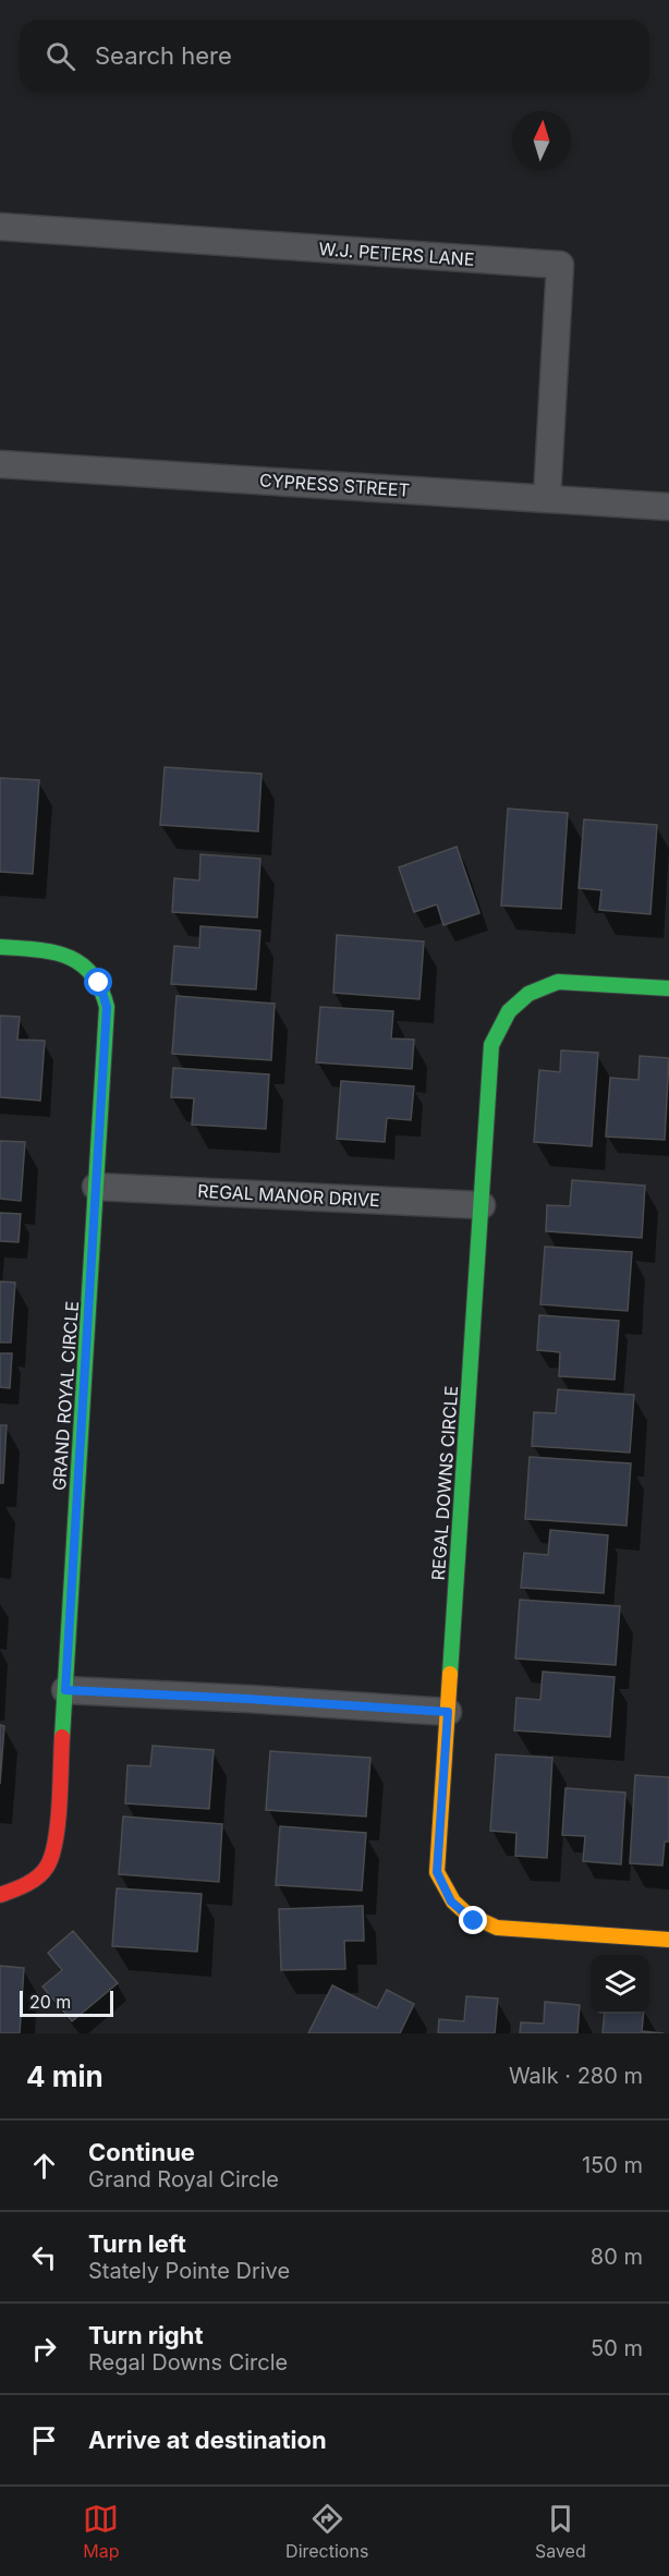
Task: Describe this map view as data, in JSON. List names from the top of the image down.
{
  "streets": {
    "street": [
      "W.J. PETERS LANE",
      "CYPRESS STREET",
      "REGAL MANOR DRIVE",
      "GRAND ROYAL CIRCLE",
      "REGAL DOWNS CIRCLE"
    ]
  },
  "crossings": [
    ["W.J. PETERS LANE", "CYPRESS STREET"],
    ["REGAL MANOR DRIVE", "GRAND ROYAL CIRCLE"],
    ["REGAL MANOR DRIVE", "REGAL DOWNS CIRCLE"]
  ],
  "scale_bar": "20 m",
  "north": "top",
  "page": {
    "search": "Search here",
    "scale": "20 m",
    "heading": ["4 min", "Walk · 280 m"],
    "list": [
      ["Continue", "Grand Royal Circle", "150 m"],
      ["Turn left", "Stately Pointe Drive", "80 m"],
      ["Turn right", "Regal Downs Circle", "50 m"],
      "Arrive at destination"
    ],
    "nav": ["Map", "Directions", "Saved"]
  }
}
